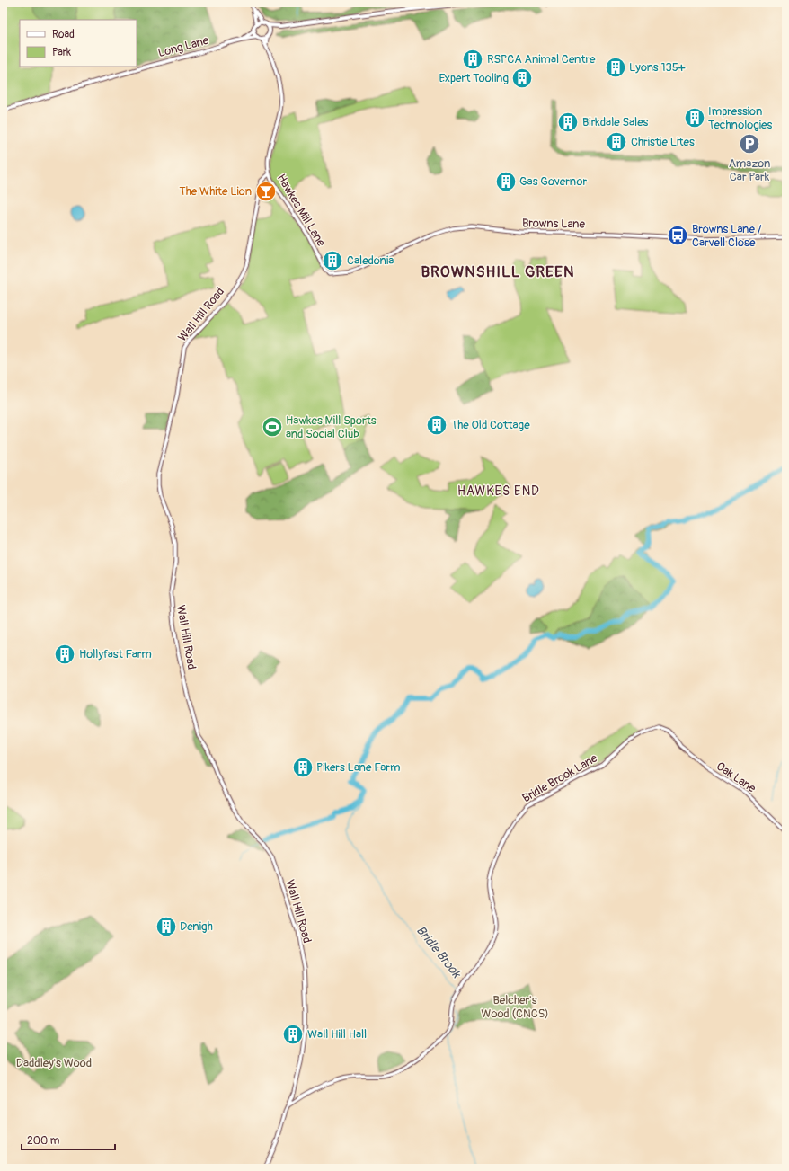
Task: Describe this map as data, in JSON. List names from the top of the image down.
{
  "streets": {
    "main road": ["Long Lane"],
    "street": [
      "Hawkes Mill Lane",
      "Browns Lane",
      "Wall Hill Road",
      "Oak Lane",
      "Bridle Brook Lane"
    ]
  },
  "crossings": [
    ["Long Lane", "Wall Hill Road"],
    ["Hawkes Mill Lane", "Browns Lane"],
    ["Hawkes Mill Lane", "Wall Hill Road"],
    ["Wall Hill Road", "Bridle Brook Lane"],
    ["Oak Lane", "Bridle Brook Lane"]
  ],
  "districts": ["BROWNSHILL GREEN", "HAWKES END"],
  "water": ["Bridle Brook"],
  "parks": ["Belcher's Wood (CNCS)", "Daddley's Wood"],
  "places": {
    "building": [
      "RSPCA Animal Centre",
      "Lyons 135+",
      "Expert Tooling",
      "Impression Technologies",
      "Birkdale Sales",
      "Christie Lites",
      "Gas Governor",
      "Caledonia",
      "The Old Cottage",
      "Hollyfast Farm",
      "Pikers Lane Farm",
      "Denigh",
      "Wall Hill Hall"
    ],
    "parking": ["Amazon Car Park"],
    "bar": ["The White Lion"],
    "bus stop": ["Browns Lane / Carvell Close"],
    "sports": ["Hawkes Mill Sports and Social Club"]
  },
  "legend": ["Road", "Park"],
  "scale_bar": "200 m"
}
